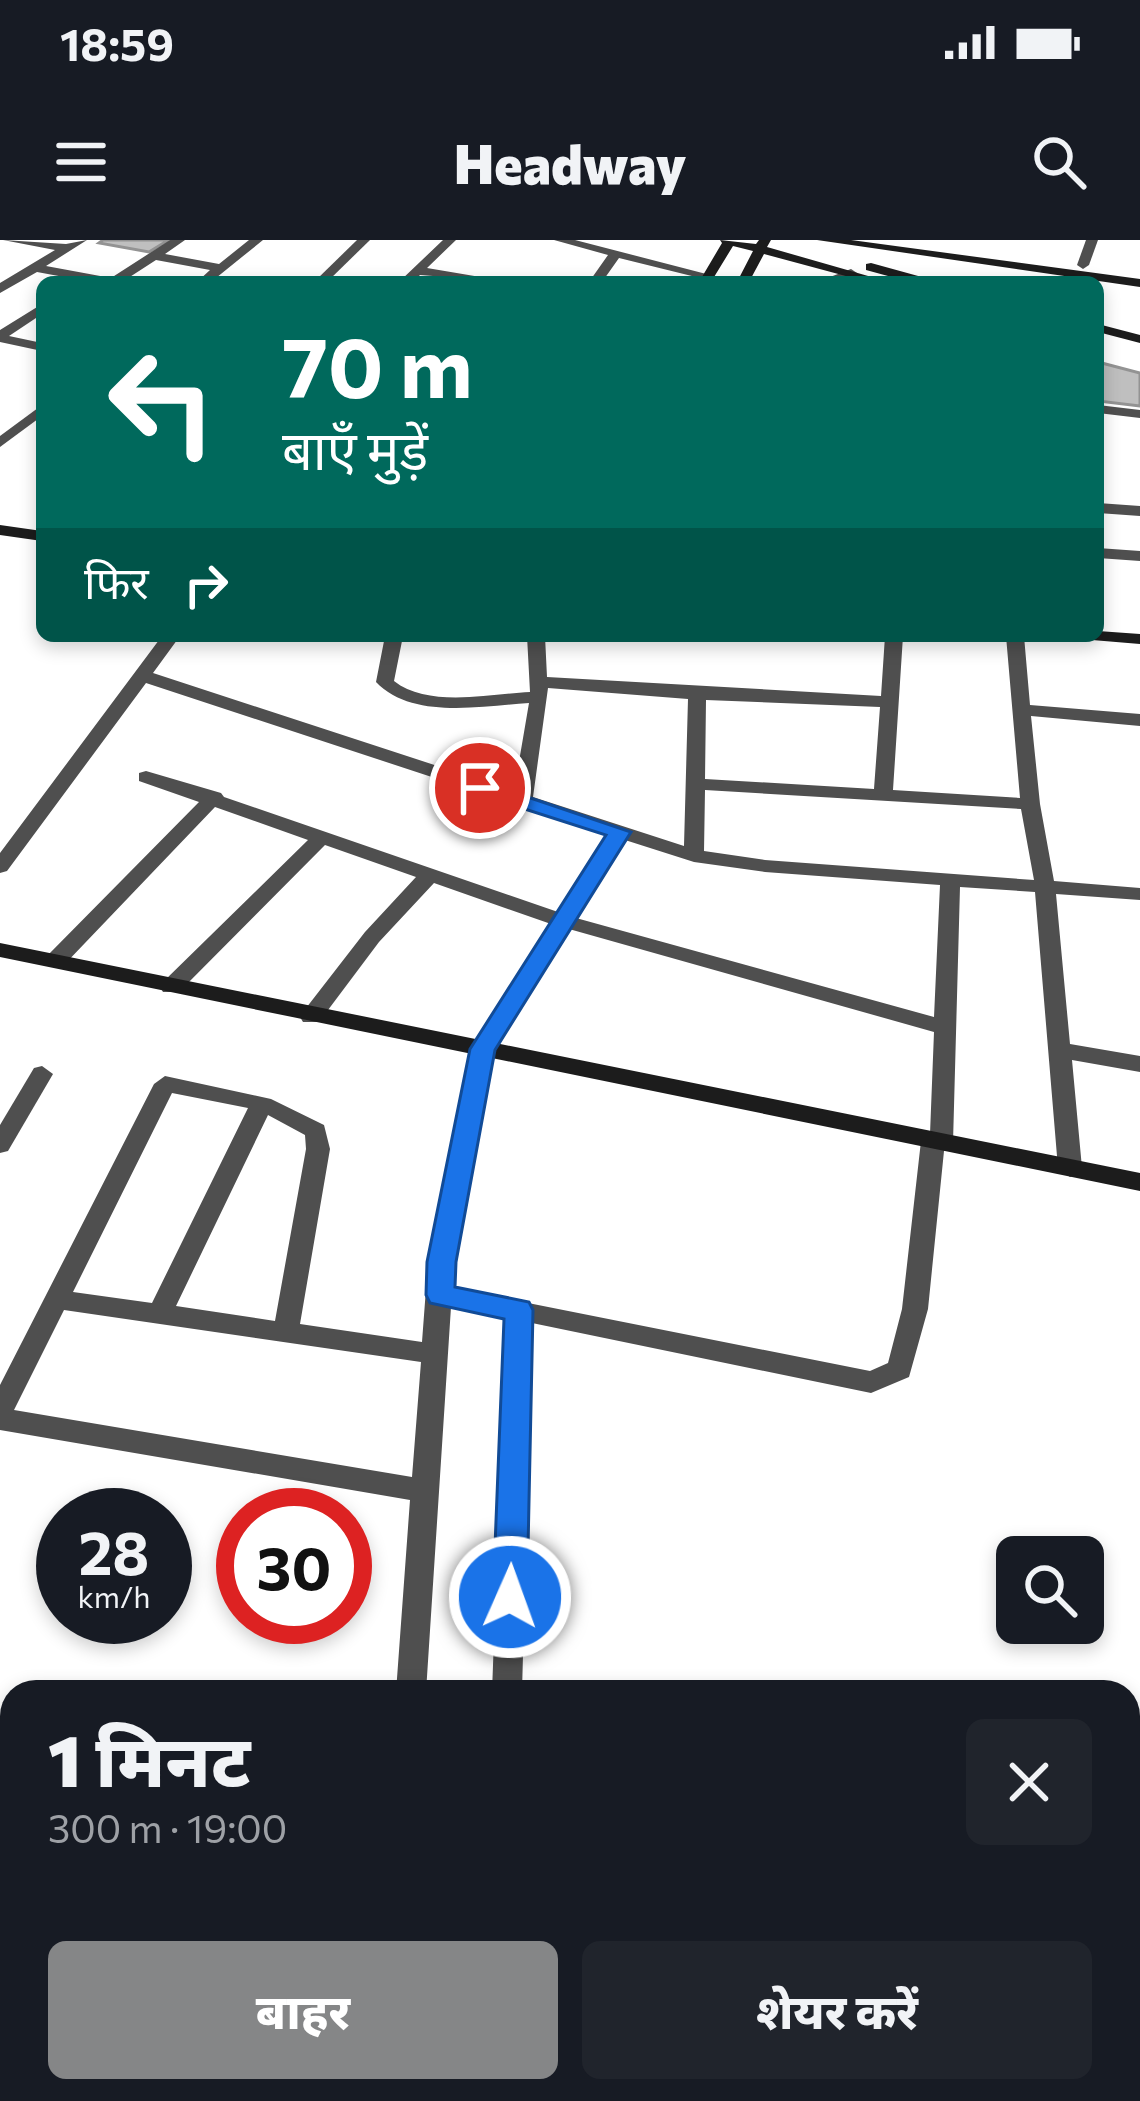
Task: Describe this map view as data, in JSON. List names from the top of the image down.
{
  "page": {
    "status": "18:59",
    "header": "Headway",
    "turn": ["70 m", "बाएँ मुड़ें"],
    "then": "फिर",
    "speed": "28 km/h",
    "limit": "30",
    "heading": ["1 मिनट", "300 m · 19:00"],
    "buttons": ["बाहर", "शेयर करें"]
  }
}
